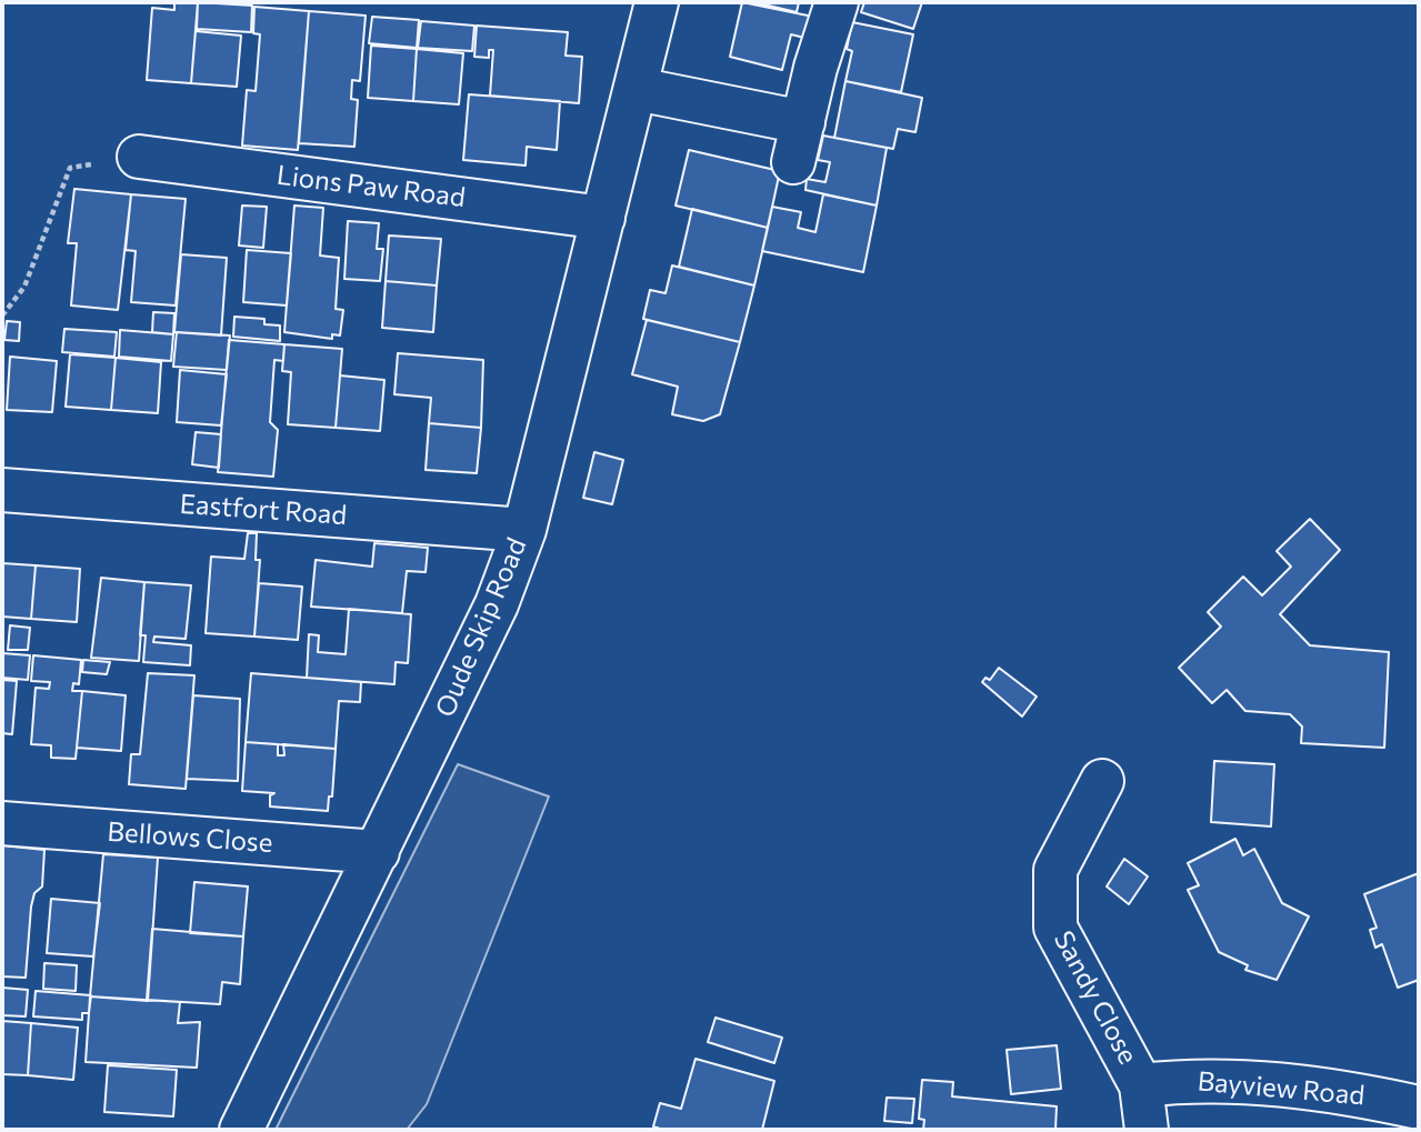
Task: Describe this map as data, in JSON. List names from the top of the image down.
{
  "streets": {
    "street": [
      "Lions Paw Road",
      "Eastfort Road",
      "Oude Skip Road",
      "Bellows Close",
      "Sandy Close",
      "Bayview Road"
    ]
  },
  "crossings": [
    ["Lions Paw Road", "Oude Skip Road"],
    ["Eastfort Road", "Oude Skip Road"],
    ["Oude Skip Road", "Bellows Close"],
    ["Sandy Close", "Bayview Road"]
  ]
}
